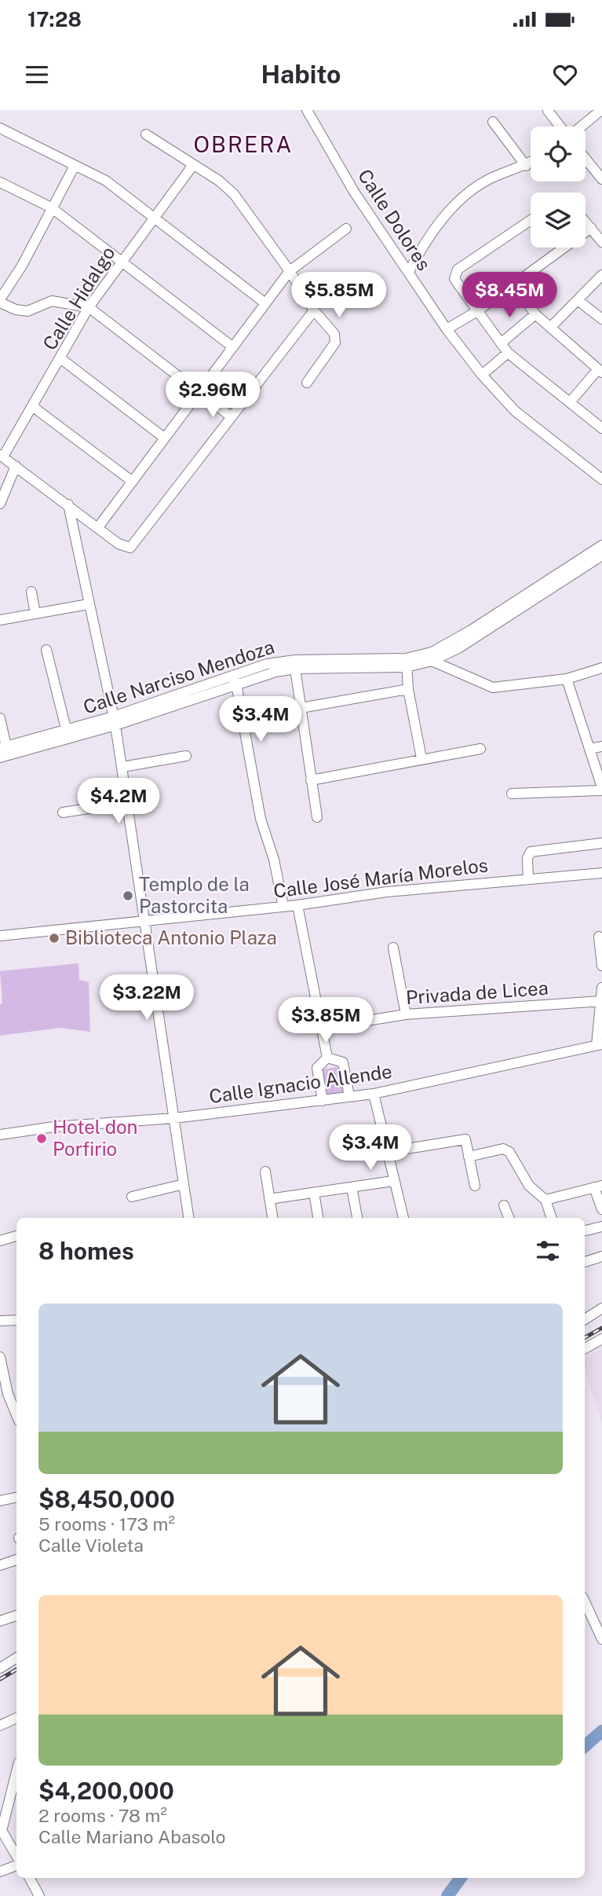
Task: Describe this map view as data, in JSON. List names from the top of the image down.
{
  "streets": {
    "street": [
      "Calle Dolores",
      "Calle Hidalgo",
      "Calle Narciso Mendoza",
      "Calle José María Morelos",
      "Privada de Licea",
      "Calle Ignacio Allende"
    ]
  },
  "districts": ["OBRERA"],
  "places": ["Templo de la Pastorcita", "Biblioteca Antonio Plaza", "Hotel don Porfirio"],
  "page": {
    "status": "17:28",
    "header": "Habito",
    "price": [
      "$5.85M",
      "$8.45M",
      "$2.96M",
      "$3.4M",
      "$4.2M",
      "$3.22M",
      "$3.85M",
      "$3.4M"
    ],
    "heading": "8 homes",
    "list": [
      {
        "name": "$8,450,000",
        "note": "5 rooms · 173 m² · Calle Violeta"
      },
      {
        "name": "$4,200,000",
        "note": "2 rooms · 78 m² · Calle Mariano Abasolo"
      }
    ]
  }
}
